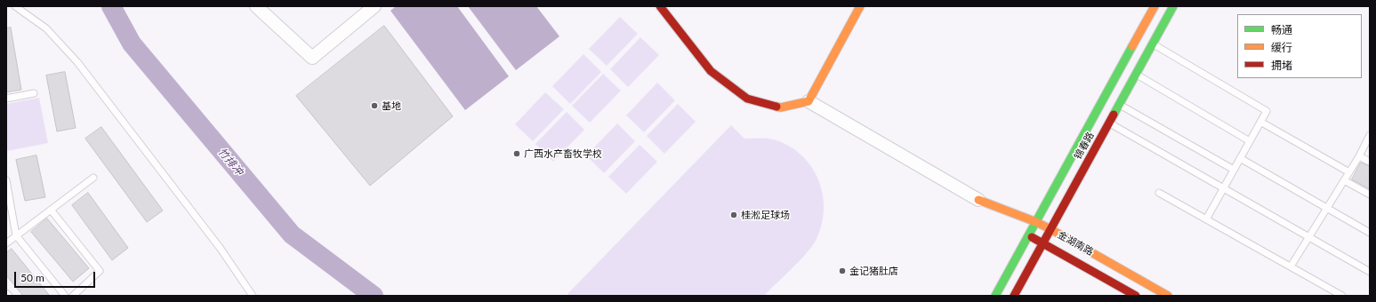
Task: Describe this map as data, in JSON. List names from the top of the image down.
{
  "streets": {
    "main road": ["锦春路", "金湖南路"]
  },
  "crossings": [
    ["锦春路", "金湖南路"]
  ],
  "water": ["竹排冲"],
  "places": [
    "基地",
    "广西水产畜牧学校",
    "桂淞足球场",
    "金记猪肚店"
  ],
  "legend": ["畅通", "缓行", "拥堵"],
  "scale_bar": "50 m"
}
